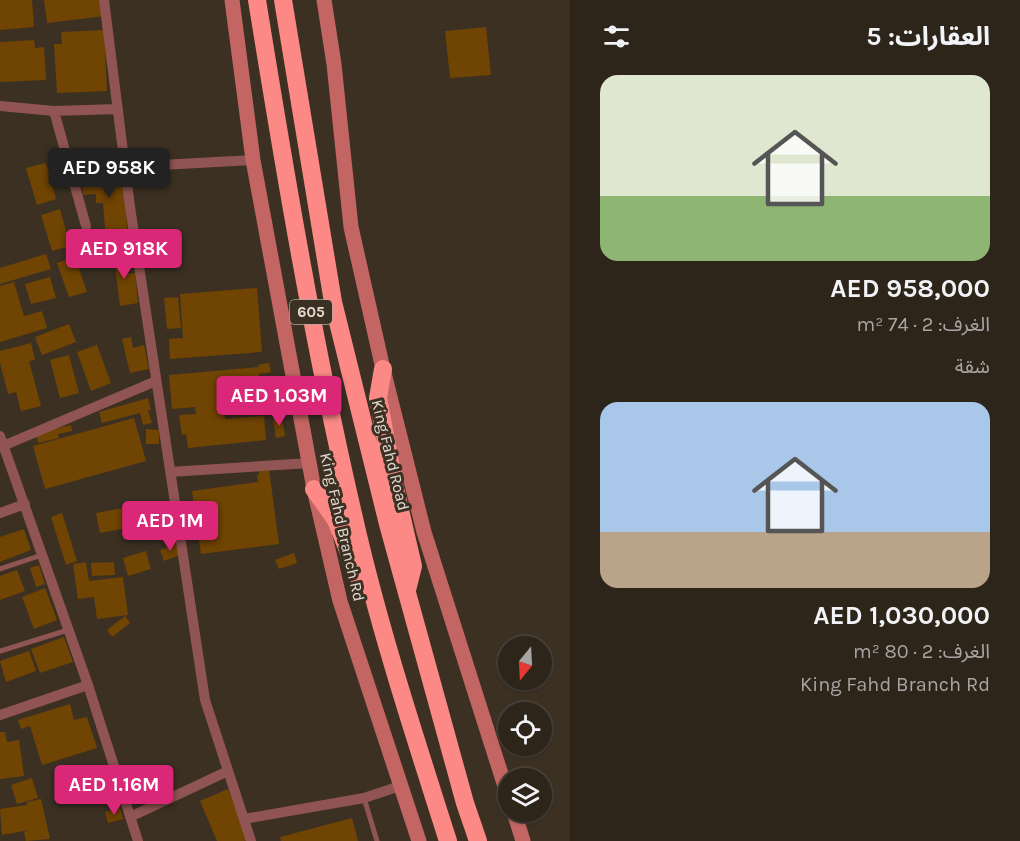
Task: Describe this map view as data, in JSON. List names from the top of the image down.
{
  "streets": {
    "highway": ["605", "King Fahd Road"],
    "main road": ["King Fahd Branch Rd"]
  },
  "north": "bottom",
  "page": {
    "heading": "العقارات: 5",
    "list": [
      {
        "name": "AED 958,000",
        "note": "الغرف: 2 · 74 m² · شقة"
      },
      {
        "name": "AED 1,030,000",
        "note": "الغرف: 2 · 80 m² · King Fahd Branch Rd"
      }
    ],
    "price": [
      "AED 958K",
      "AED 918K",
      "AED 1.03M",
      "AED 1M",
      "AED 1.16M"
    ]
  }
}
